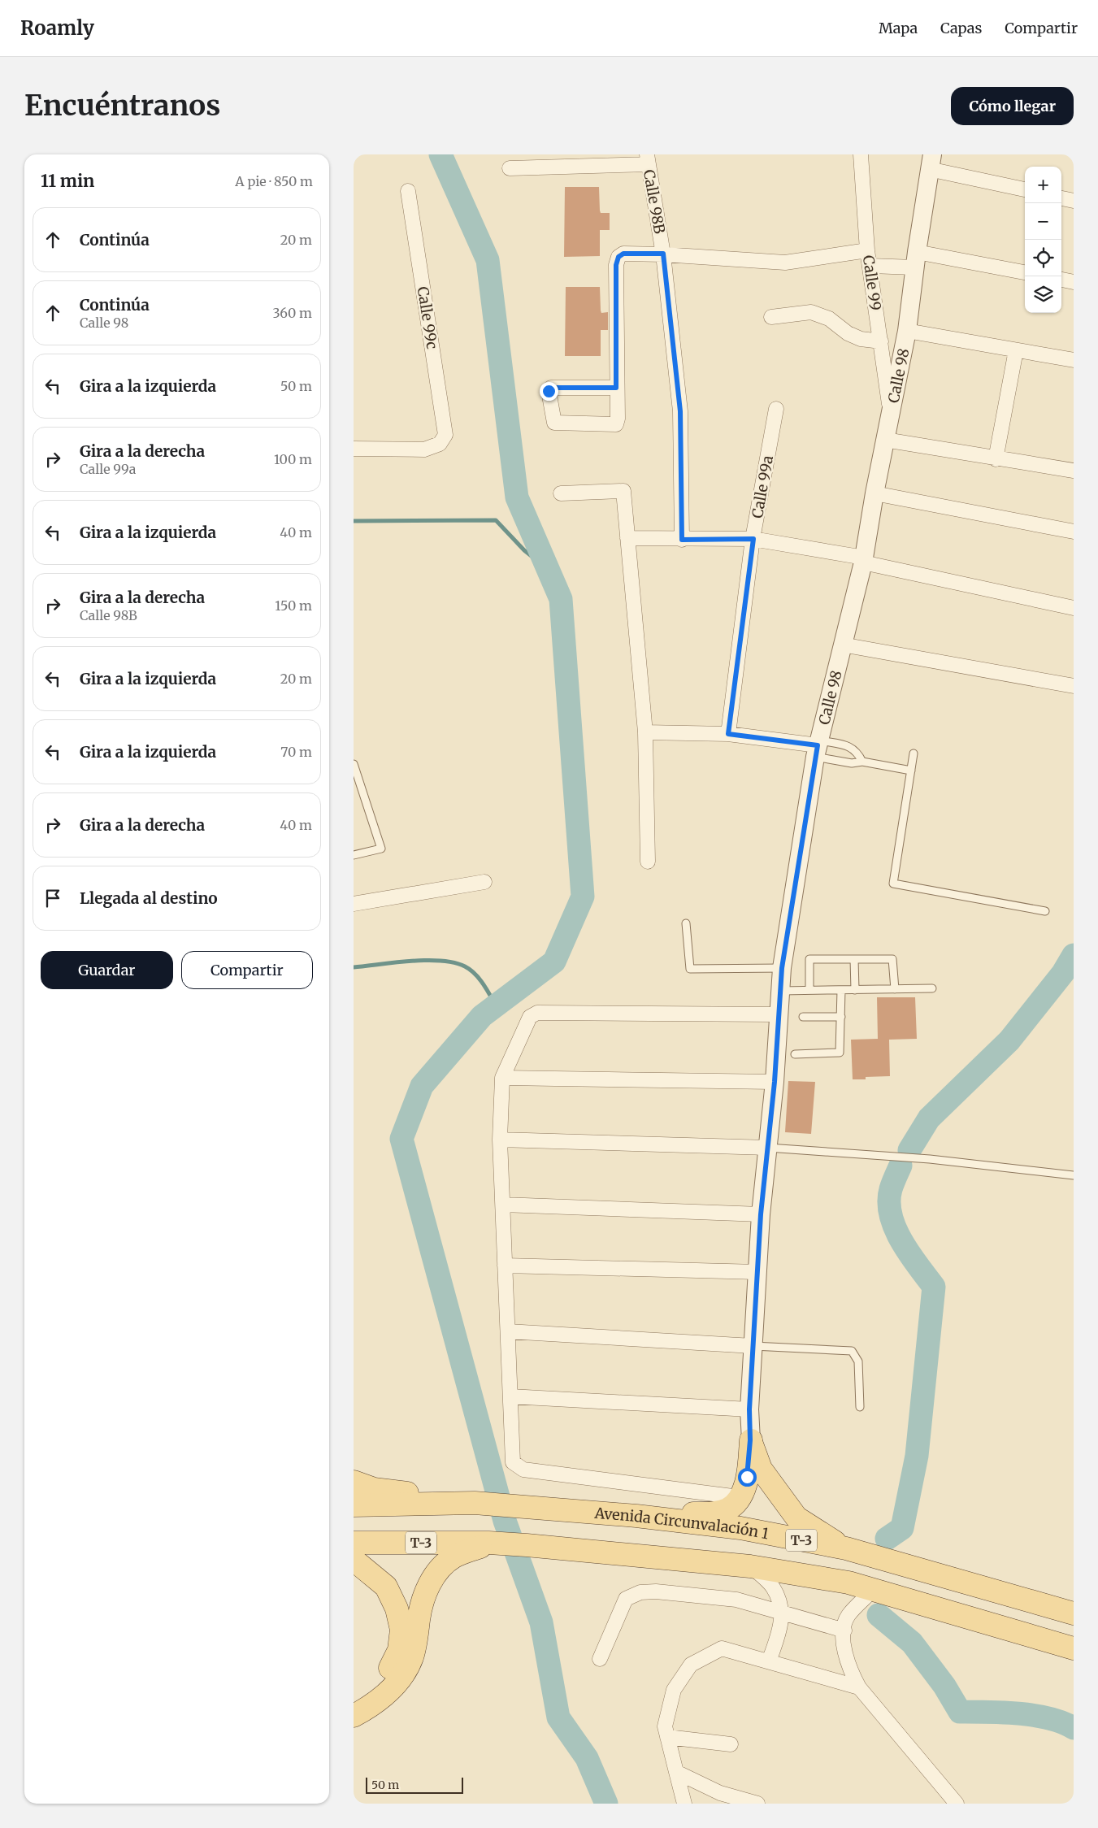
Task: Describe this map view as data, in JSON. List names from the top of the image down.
{
  "streets": {
    "main road": ["Avenida Circunvalación 1", "T-3"],
    "street": [
      "Calle 98B",
      "Calle 99",
      "Calle 99c",
      "Calle 98",
      "Calle 99a"
    ]
  },
  "crossings": [
    ["Calle 99", "Calle 98"]
  ],
  "scale_bar": "50 m",
  "page": {
    "header": "Roamly",
    "nav": ["Mapa", "Capas", "Compartir"],
    "buttons": [
      "Cómo llegar",
      ["Guardar", "Compartir"]
    ],
    "title": "Encuéntranos",
    "heading": ["11 min", "A pie · 850 m"],
    "map_buttons": ["+", "−"],
    "list": [
      ["Continúa", "20 m"],
      ["Continúa", "Calle 98", "360 m"],
      ["Gira a la izquierda", "50 m"],
      ["Gira a la derecha", "Calle 99a", "100 m"],
      ["Gira a la izquierda", "40 m"],
      ["Gira a la derecha", "Calle 98B", "150 m"],
      ["Gira a la izquierda", "20 m"],
      ["Gira a la izquierda", "70 m"],
      ["Gira a la derecha", "40 m"],
      "Llegada al destino"
    ],
    "scale": "50 m"
  }
}
